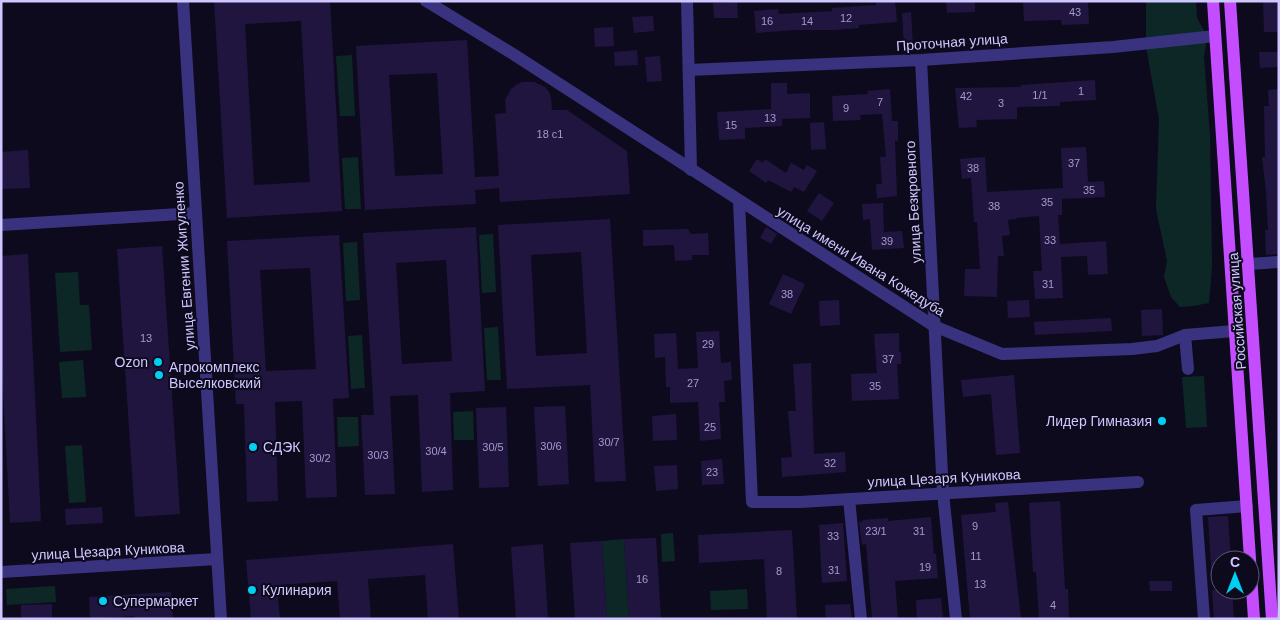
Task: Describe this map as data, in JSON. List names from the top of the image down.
{
  "streets": {
    "main road": ["Российская улица"],
    "street": [
      "Проточная улица",
      "улица Безкровного",
      "улица имени Ивана Кожедуба",
      "улица Евгении Жигуленко",
      "улица Цезаря Куникова"
    ]
  },
  "crossings": [
    ["Проточная улица", "улица Безкровного"],
    ["Проточная улица", "Российская улица"],
    ["улица Безкровного", "улица имени Ивана Кожедуба"],
    ["улица Безкровного", "улица Цезаря Куникова"],
    ["улица имени Ивана Кожедуба", "Российская улица"],
    ["улица имени Ивана Кожедуба", "улица Цезаря Куникова"],
    ["улица Евгении Жигуленко", "улица Цезаря Куникова"]
  ],
  "places": [
    "Ozon",
    "Агрокомплекс Выселковский",
    "Лидер Гимназия",
    "СДЭК",
    "Кулинария",
    "Супермаркет"
  ],
  "house_numbers": [
    "43",
    "12",
    "16",
    "14",
    "1",
    "1/1",
    "42",
    "7",
    "3",
    "9",
    "13",
    "15",
    "18 с1",
    "37",
    "38",
    "35",
    "35",
    "38",
    "33",
    "39",
    "31",
    "38",
    "13",
    "29",
    "37",
    "27",
    "35",
    "25",
    "30/7",
    "30/6",
    "30/5",
    "30/4",
    "30/3",
    "30/2",
    "32",
    "23",
    "9",
    "23/1",
    "31",
    "33",
    "11",
    "19",
    "31",
    "8",
    "16",
    "13",
    "4"
  ],
  "north": "top"
}
